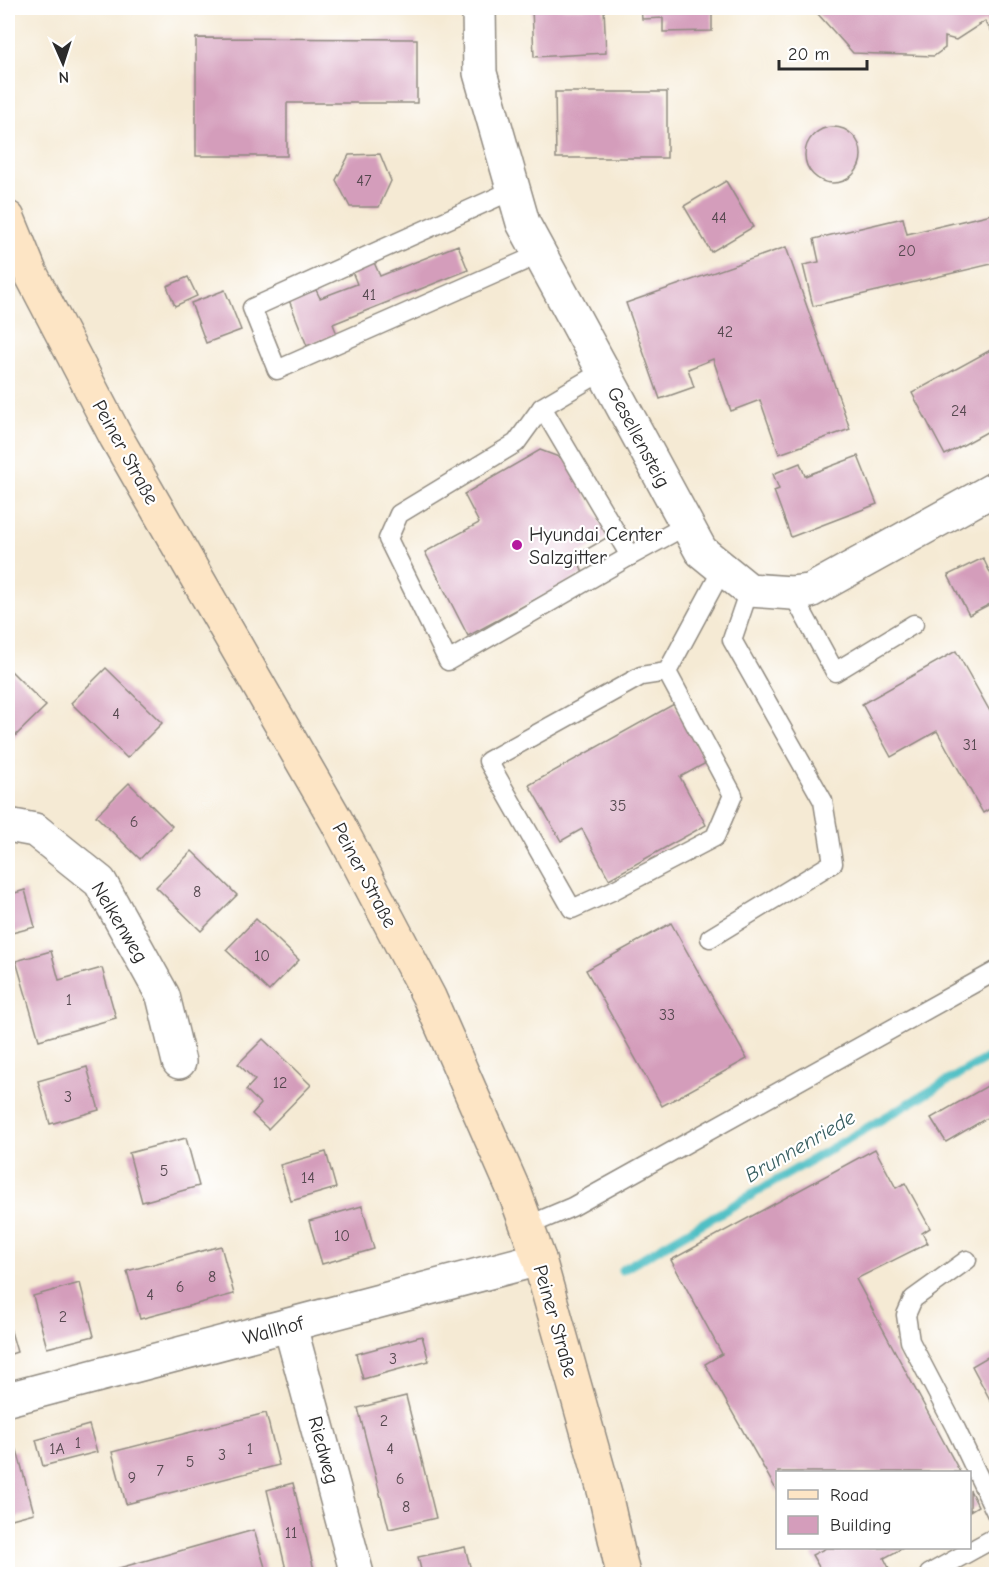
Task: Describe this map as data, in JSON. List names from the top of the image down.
{
  "streets": {
    "main road": ["Peiner Straße"],
    "street": [
      "Gesellensteig",
      "Nelkenweg",
      "Wallhof",
      "Riedweg"
    ]
  },
  "crossings": [
    ["Peiner Straße", "Wallhof"],
    ["Wallhof", "Riedweg"]
  ],
  "water": ["Brunnenriede"],
  "places": ["Hyundai Center Salzgitter"],
  "house_numbers": [
    "47",
    "44",
    "20",
    "41",
    "42",
    "24",
    "4",
    "31",
    "35",
    "6",
    "8",
    "10",
    "1",
    "33",
    "12",
    "3",
    "5",
    "14",
    "10",
    "8",
    "6",
    "4",
    "2",
    "3",
    "2",
    "1",
    "1A",
    "1",
    "4",
    "3",
    "5",
    "7",
    "9",
    "6",
    "8",
    "11"
  ],
  "legend": ["Road", "Building"],
  "scale_bar": "20 m",
  "north": "bottom"
}
